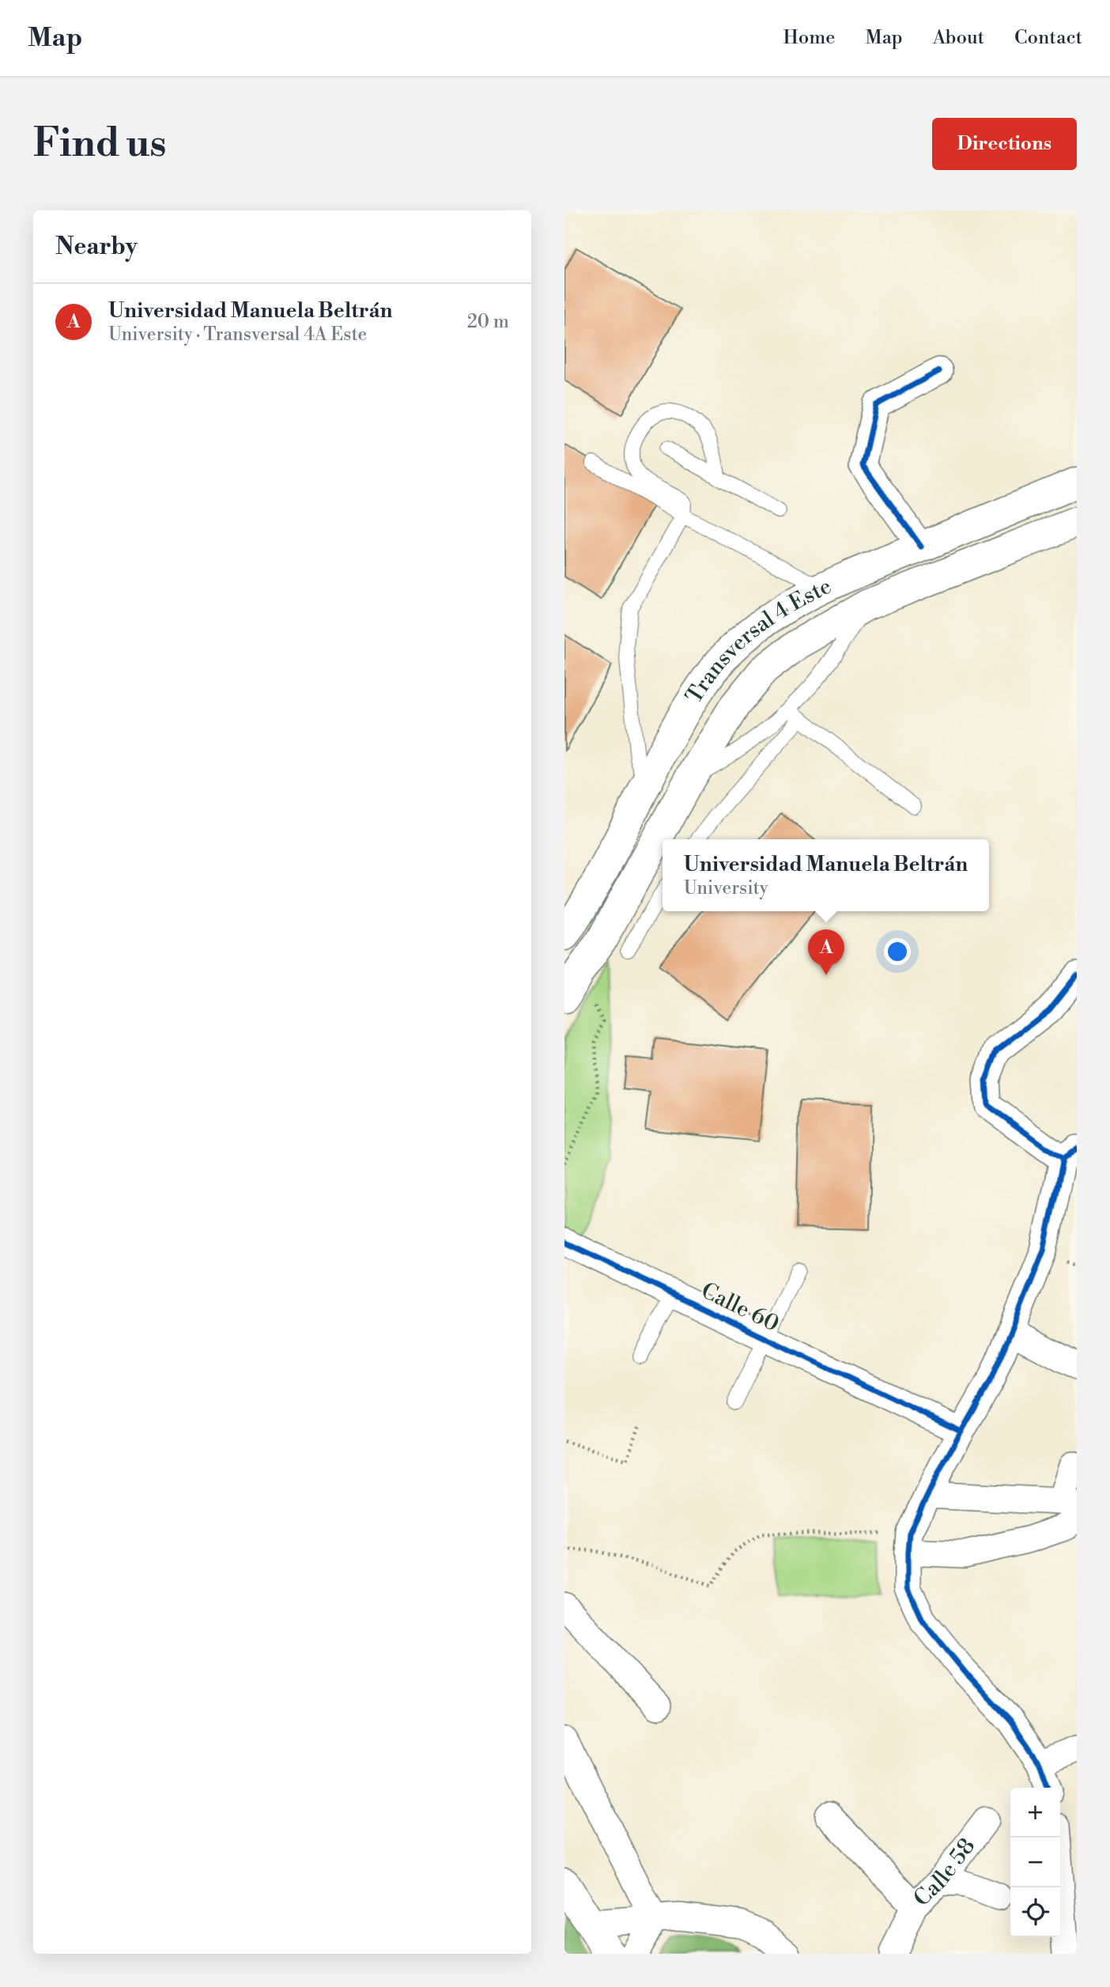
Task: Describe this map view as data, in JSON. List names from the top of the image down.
{
  "streets": {
    "main road": ["Transversal 4 Este"],
    "street": ["Calle 60", "Calle 58"]
  },
  "page": {
    "header": "Map",
    "nav": [
      "Home",
      "Map",
      "About",
      "Contact"
    ],
    "buttons": "Directions",
    "title": "Find us",
    "heading": "Nearby",
    "list": [
      {
        "mark": "A",
        "name": "Universidad Manuela Beltrán",
        "note": "University · Transversal 4A Este",
        "value": "20 m"
      }
    ],
    "popup": ["Universidad Manuela Beltrán", "University"],
    "pins": "A",
    "map_buttons": ["+", "−"]
  }
}
